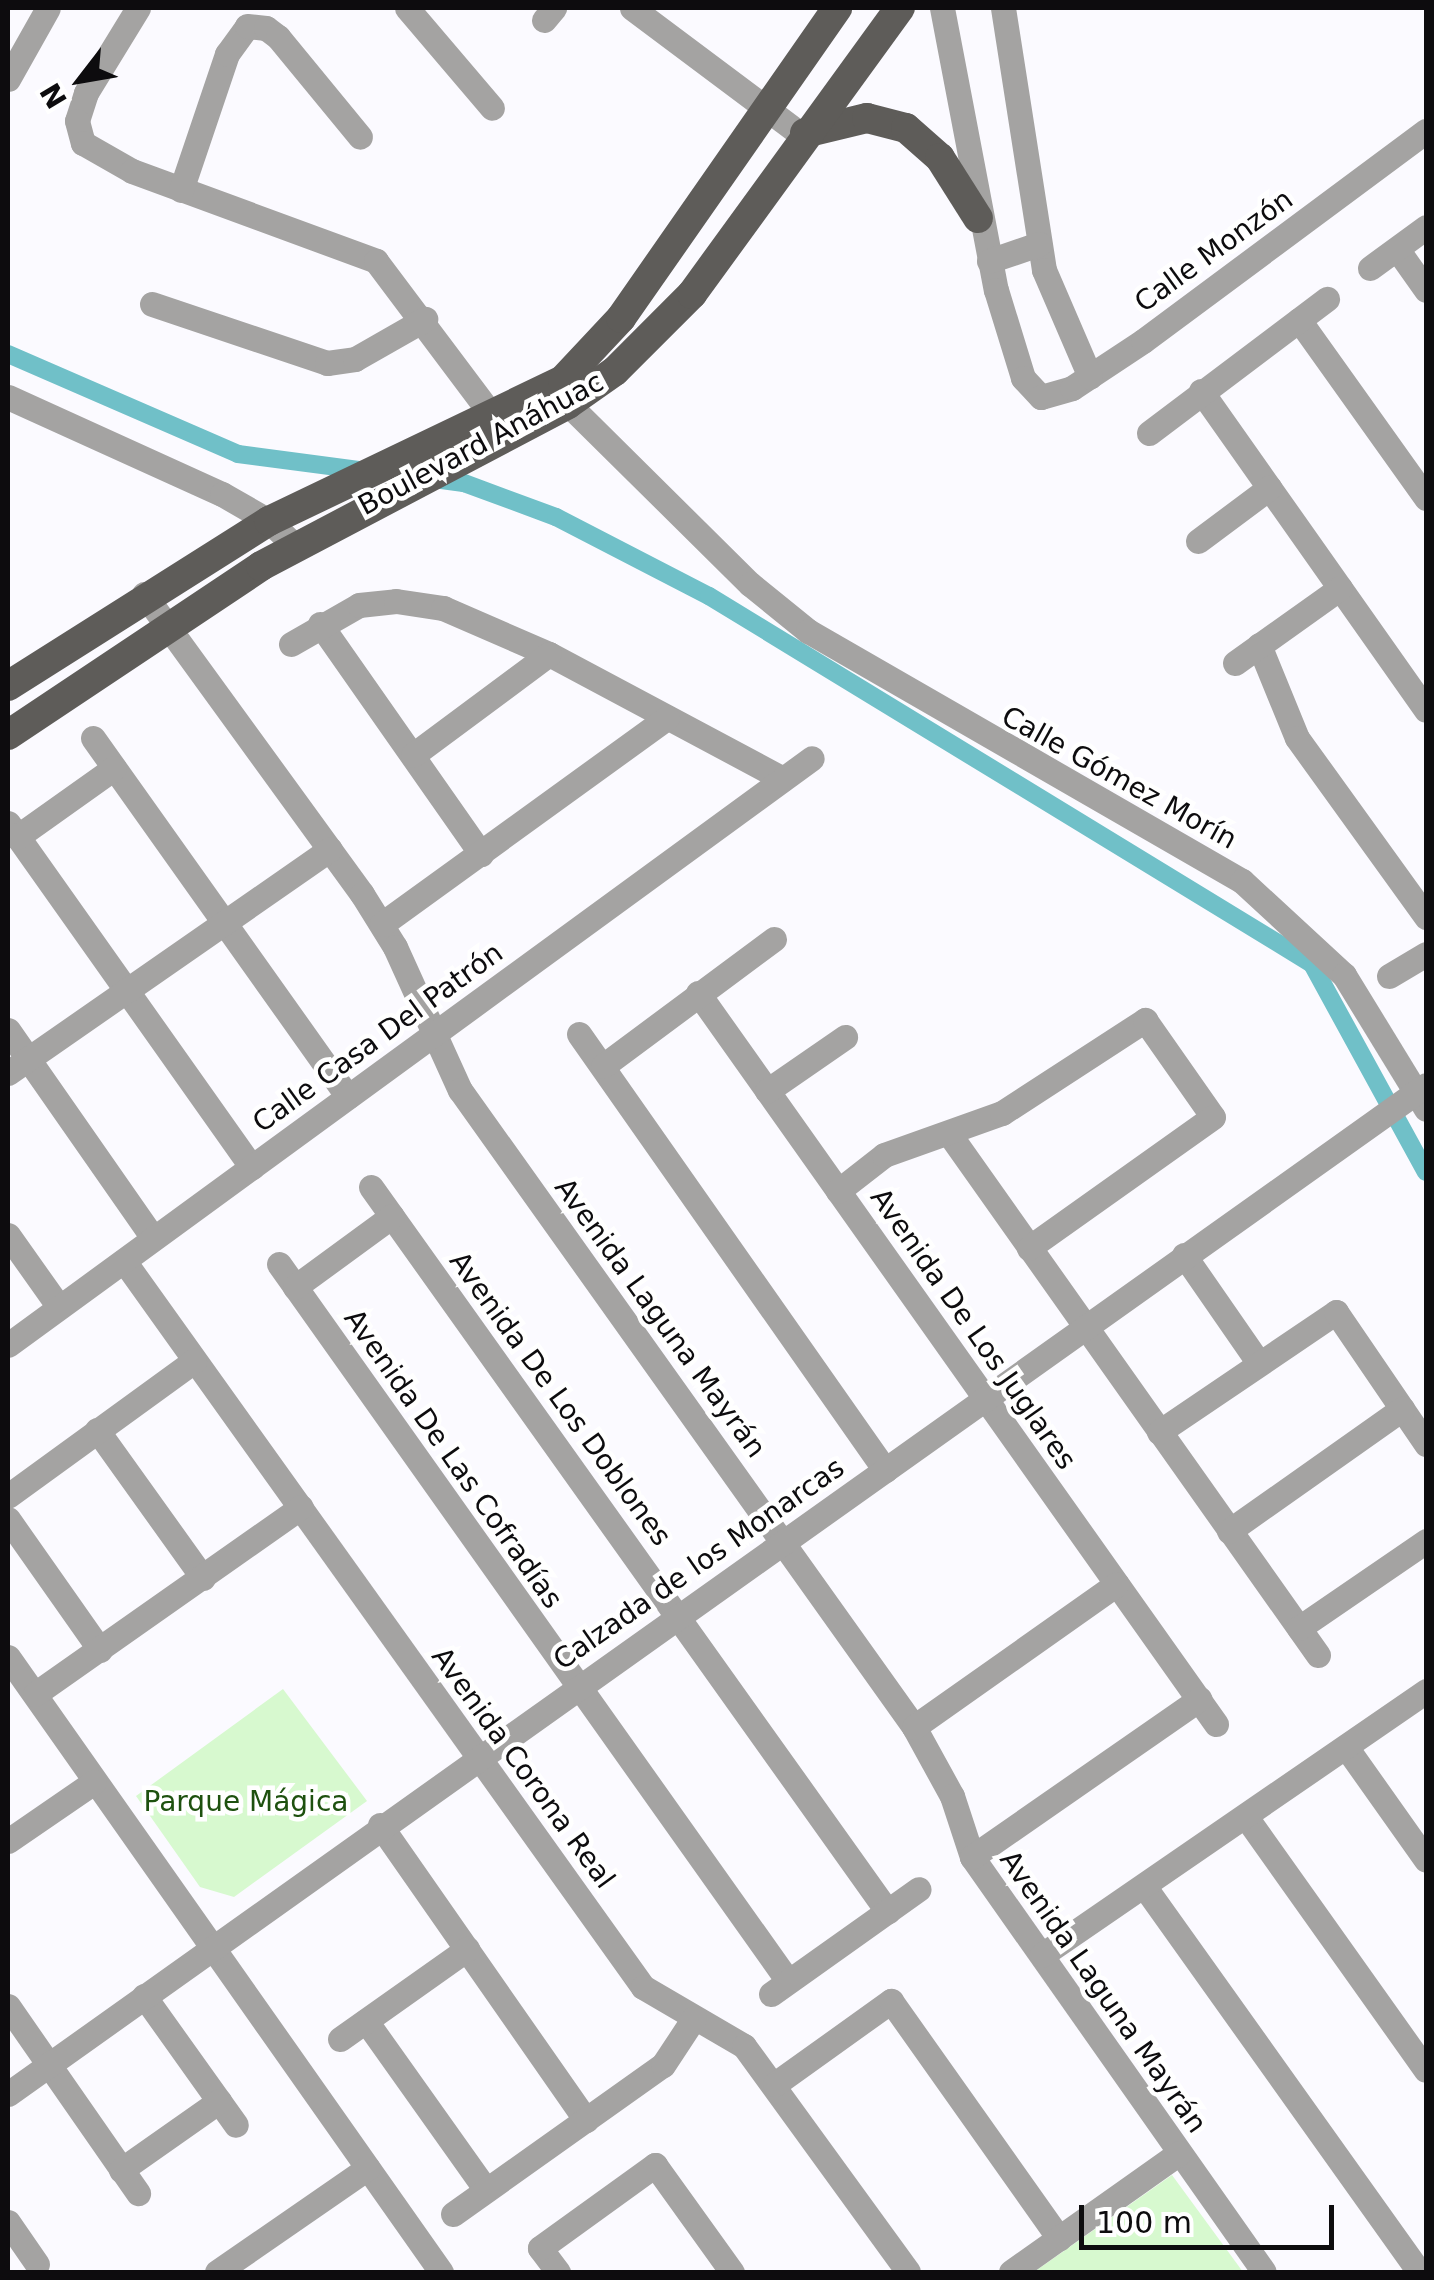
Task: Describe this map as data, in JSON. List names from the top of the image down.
{
  "streets": {
    "main road": ["Boulevard Anáhuac"],
    "street": [
      "Calle Monzón",
      "Calle Gómez Morín",
      "Calle Casa Del Patrón",
      "Avenida Laguna Mayrán",
      "Avenida De Los Juglares",
      "Avenida De Los Doblones",
      "Avenida De Las Cofradías",
      "Calzada de los Monarcas",
      "Avenida Corona Real"
    ]
  },
  "crossings": [
    ["Boulevard Anáhuac", "Calle Gómez Morín"],
    ["Boulevard Anáhuac", "Avenida Laguna Mayrán"],
    ["Calle Gómez Morín", "Calzada de los Monarcas"],
    ["Calle Casa Del Patrón", "Avenida Laguna Mayrán"],
    ["Calle Casa Del Patrón", "Avenida Corona Real"],
    ["Avenida Laguna Mayrán", "Calzada de los Monarcas"],
    ["Avenida De Los Juglares", "Calzada de los Monarcas"],
    ["Avenida De Los Doblones", "Avenida De Las Cofradías"],
    ["Avenida De Los Doblones", "Calzada de los Monarcas"],
    ["Avenida De Las Cofradías", "Calzada de los Monarcas"],
    ["Calzada de los Monarcas", "Avenida Corona Real"]
  ],
  "parks": ["Parque Mágica"],
  "scale_bar": "100 m",
  "north": "bottom left"
}
